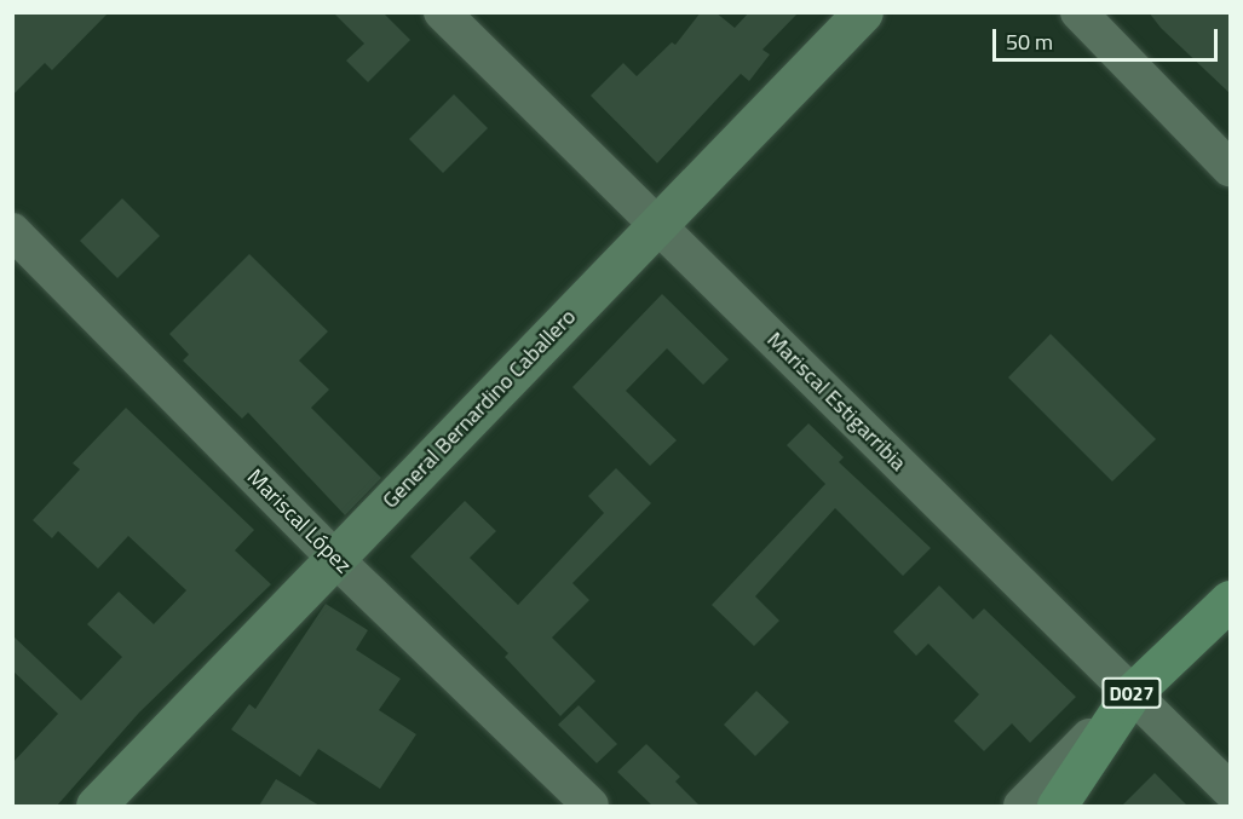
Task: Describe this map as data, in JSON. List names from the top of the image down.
{
  "streets": {
    "main road": ["D027"],
    "street": ["Mariscal Estigarribia", "General Bernardino Caballero", "Mariscal López"]
  },
  "crossings": [
    ["Mariscal Estigarribia", "General Bernardino Caballero"],
    ["Mariscal Estigarribia", "D027"],
    ["General Bernardino Caballero", "Mariscal López"]
  ],
  "scale_bar": "50 m"
}
